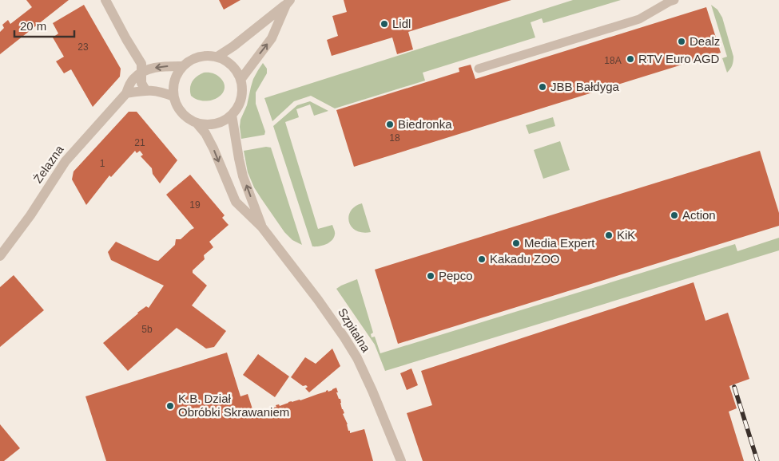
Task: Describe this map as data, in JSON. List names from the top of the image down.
{
  "streets": {
    "street": ["Żelazna", "Szpitalna"]
  },
  "places": [
    "Lidl",
    "Dealz",
    "RTV Euro AGD",
    "JBB Bałdyga",
    "Biedronka",
    "Action",
    "KiK",
    "Media Expert",
    "Kakadu ZOO",
    "Pepco",
    "K.B. Dział Obróbki Skrawaniem"
  ],
  "house_numbers": [
    "23",
    "18A",
    "18",
    "21",
    "1",
    "19",
    "5b"
  ],
  "scale_bar": "20 m"
}
